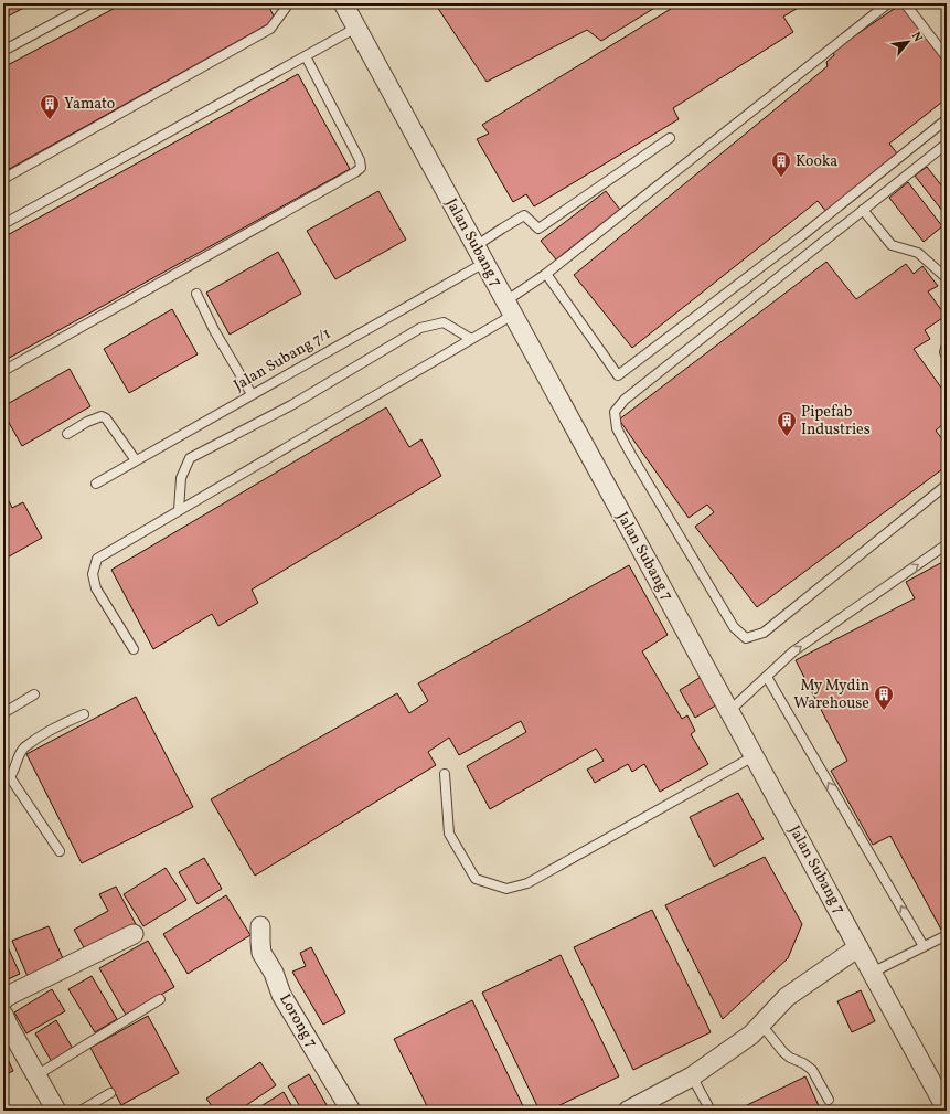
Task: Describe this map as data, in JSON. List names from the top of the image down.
{
  "streets": {
    "street": ["Jalan Subang 7", "Lorong 7"],
    "lane": ["Jalan Subang 7/1"]
  },
  "crossings": [
    ["Jalan Subang 7", "Jalan Subang 7/1"]
  ],
  "places": {
    "building": [
      "Yamato",
      "Kooka",
      "Pipefab Industries",
      "My Mydin Warehouse"
    ]
  },
  "north": "top right"
}
